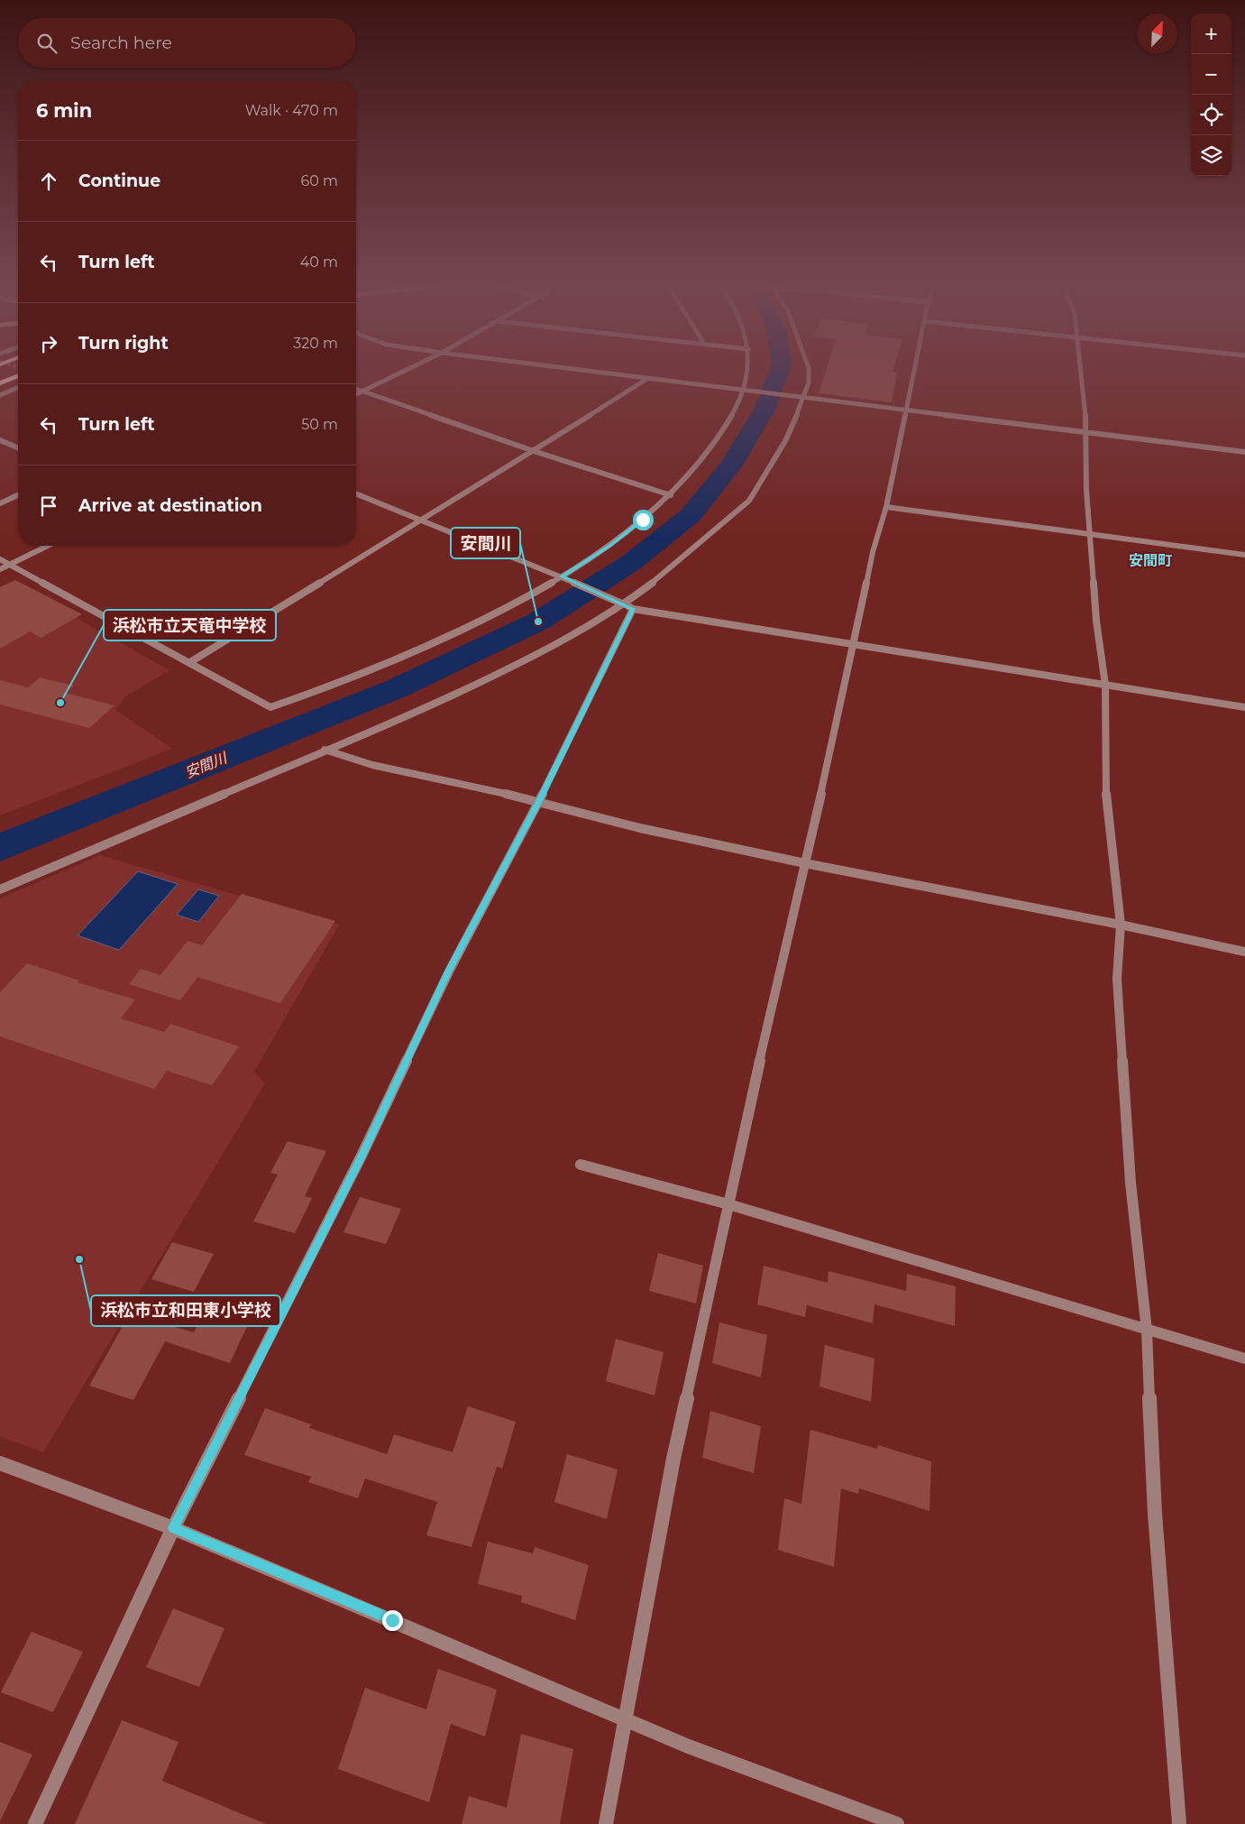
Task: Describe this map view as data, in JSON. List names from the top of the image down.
{
  "districts": ["安間町"],
  "water": ["安間川"],
  "places": ["安間川", "浜松市立天竜中学校", "浜松市立和田東小学校"],
  "north": "top right",
  "page": {
    "map_buttons": ["+", "−"],
    "search": "Search here",
    "heading": ["6 min", "Walk · 470 m"],
    "list": [
      ["Continue", "60 m"],
      ["Turn left", "40 m"],
      ["Turn right", "320 m"],
      ["Turn left", "50 m"],
      "Arrive at destination"
    ]
  }
}
